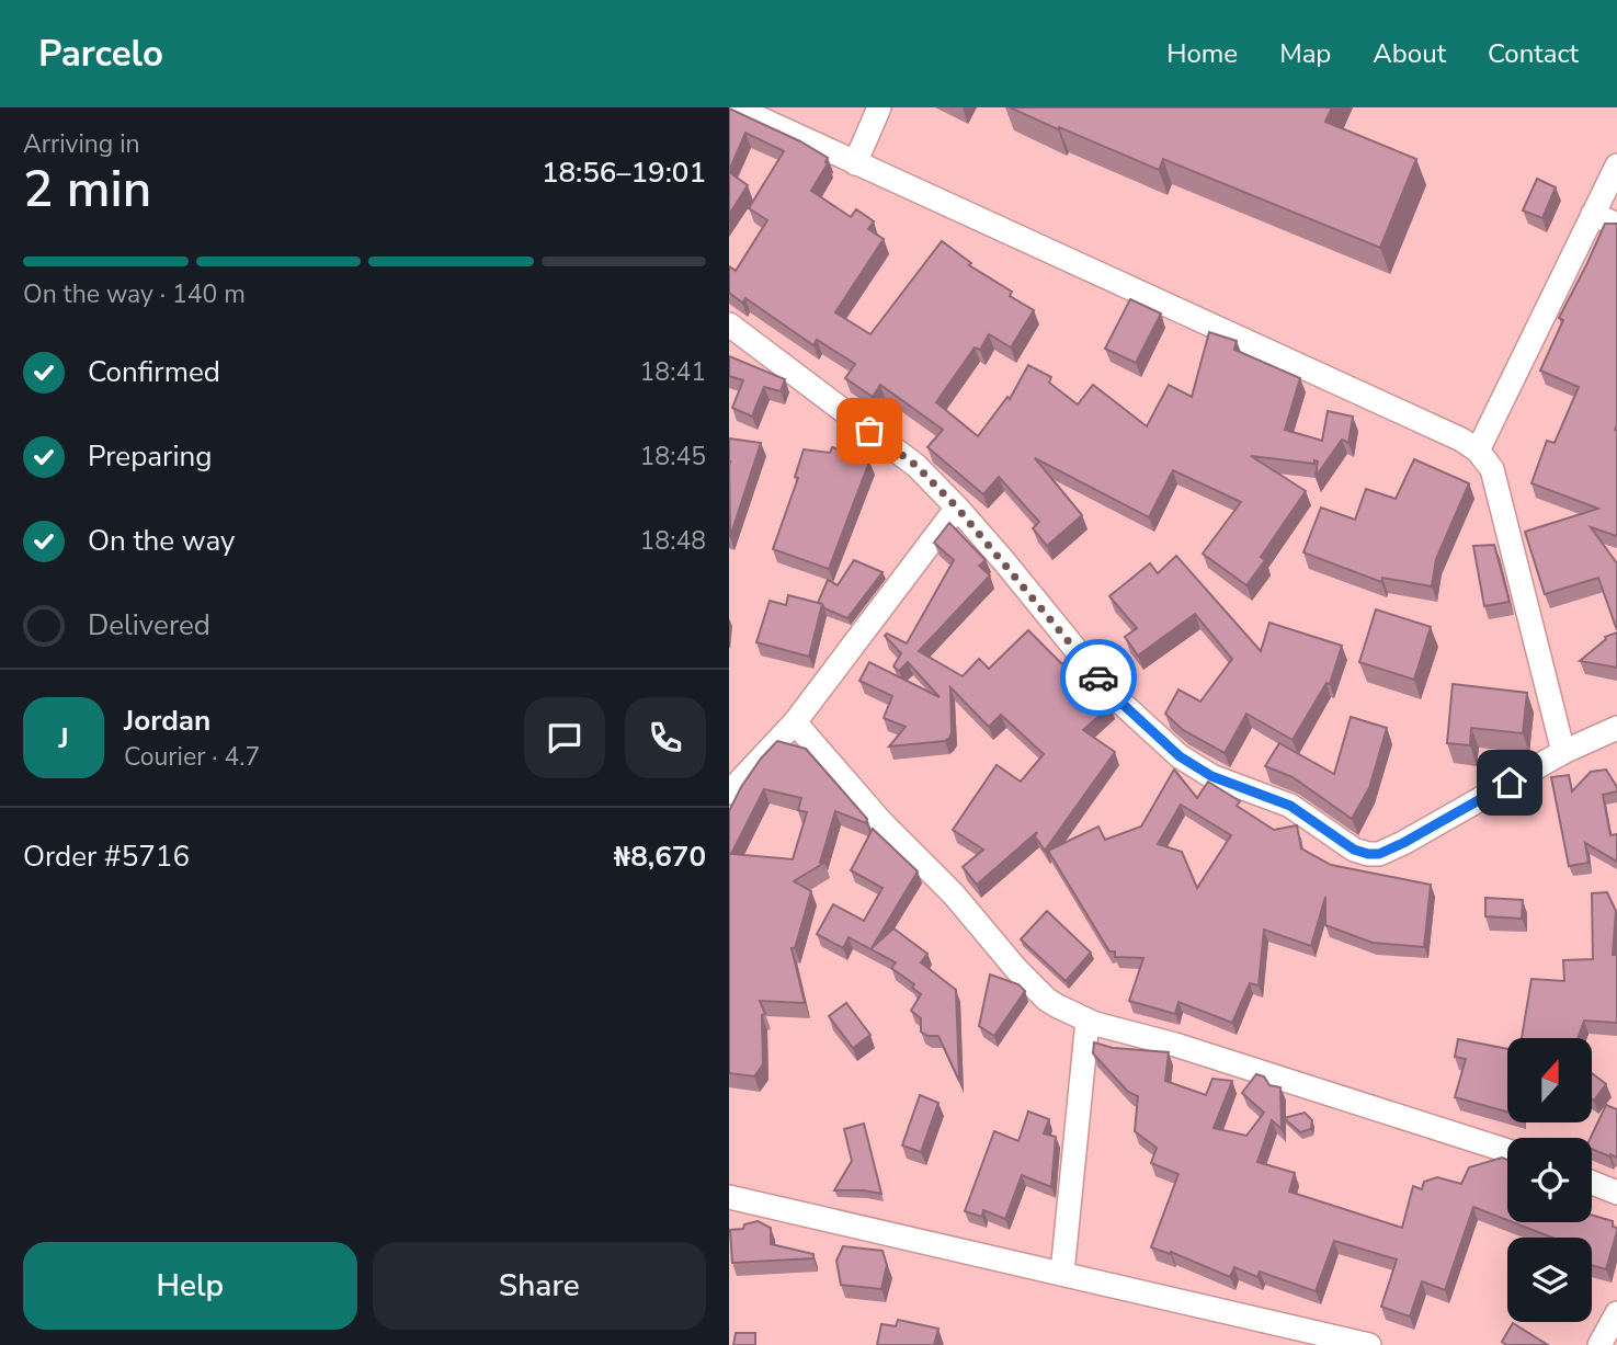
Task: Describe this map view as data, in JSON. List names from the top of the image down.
{
  "north": "top",
  "page": {
    "header": "Parcelo",
    "nav": [
      "Home",
      "Map",
      "About",
      "Contact"
    ],
    "heading": ["2 min", "Arriving in", "18:56–19:01"],
    "panel": [
      "Jordan",
      "Courier · 4.7",
      "Order #5716",
      "₦8,670"
    ],
    "bar": "On the way · 140 m",
    "list": [
      ["Confirmed", "18:41"],
      ["Preparing", "18:45"],
      ["On the way", "18:48"],
      "Delivered"
    ],
    "round": "J",
    "buttons": ["Help", "Share"]
  }
}
